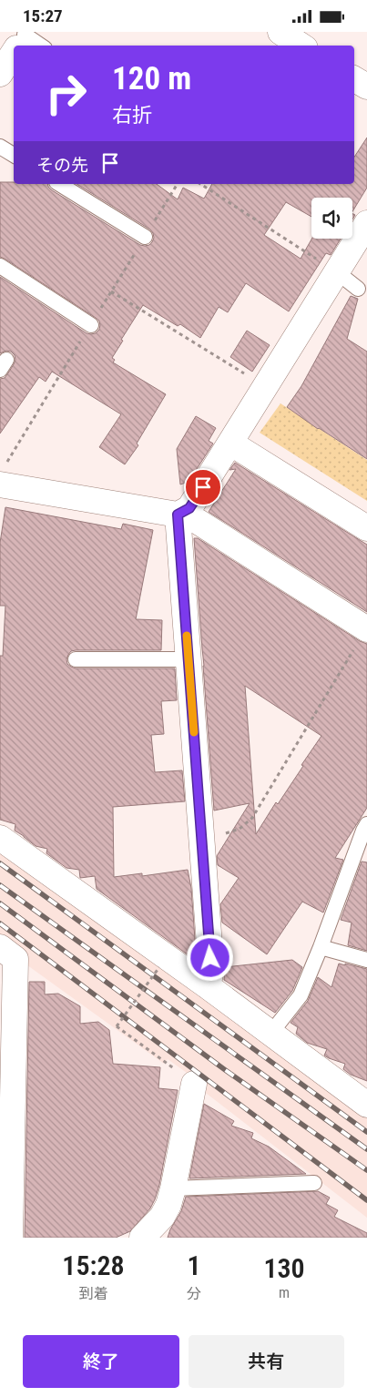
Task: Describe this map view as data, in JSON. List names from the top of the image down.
{
  "page": {
    "status": "15:27",
    "turn": ["120 m", "右折"],
    "then": "その先",
    "eta": [
      "15:28",
      "到着",
      "1",
      "分",
      "130",
      "m"
    ],
    "buttons": ["終了", "共有"]
  }
}
